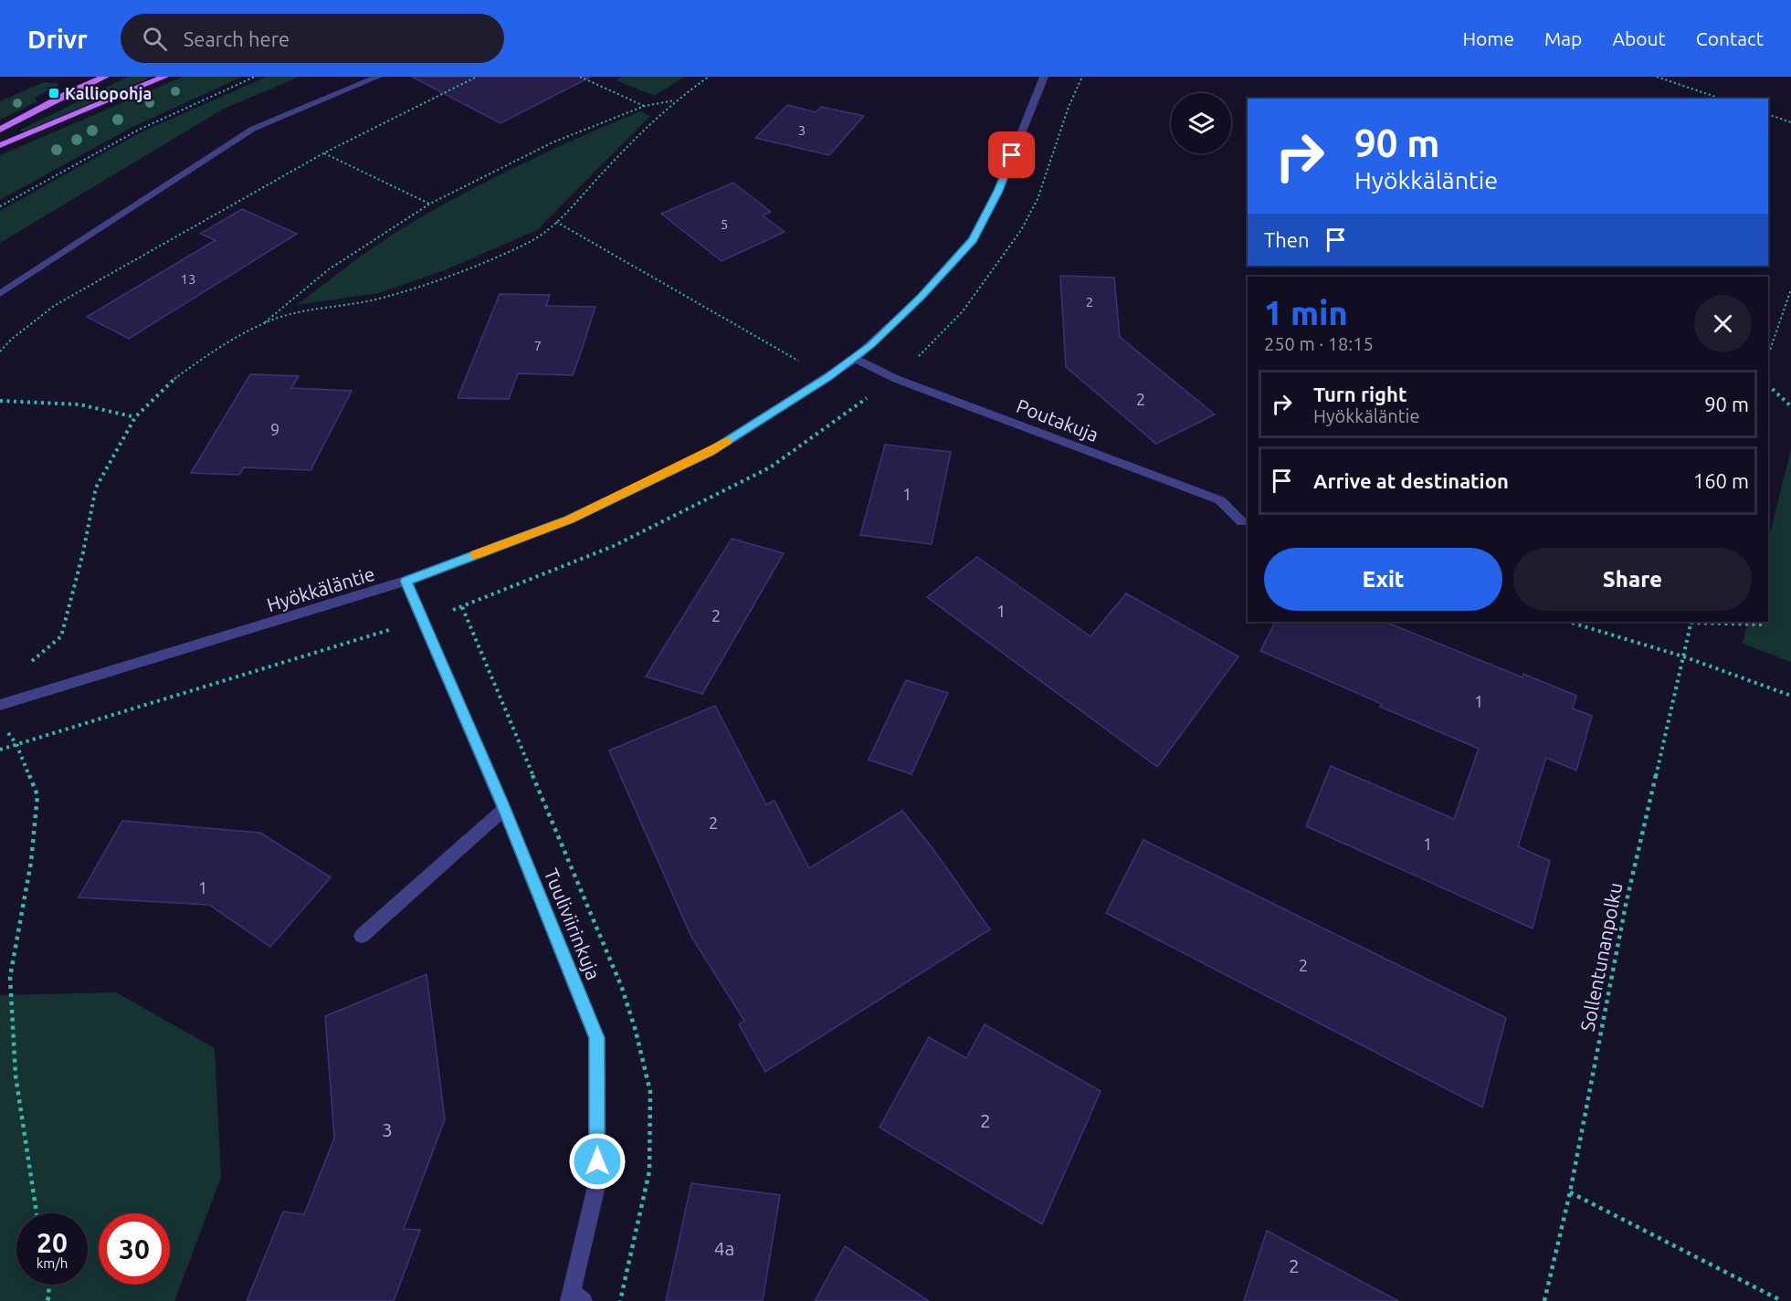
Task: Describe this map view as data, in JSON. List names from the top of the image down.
{
  "streets": {
    "street": ["Poutakuja", "Hyökkäläntie", "Tuuliviirinkuja"],
    "path": ["Sollentunanpolku"]
  },
  "crossings": [
    ["Poutakuja", "Hyökkäläntie"],
    ["Hyökkäläntie", "Tuuliviirinkuja"]
  ],
  "places": {
    "transit": ["Kalliopohja"]
  },
  "house_numbers": [
    "3",
    "5",
    "13",
    "2",
    "7",
    "2",
    "9",
    "1",
    "1",
    "2",
    "1",
    "2",
    "1",
    "1",
    "2",
    "2",
    "3",
    "4a",
    "2"
  ],
  "page": {
    "header": "Drivr",
    "search": "Search here",
    "nav": [
      "Home",
      "Map",
      "About",
      "Contact"
    ],
    "turn": ["90 m", "Hyökkäläntie"],
    "then": "Then",
    "heading": ["1 min", "250 m · 18:15"],
    "list": [
      {
        "name": "Turn right",
        "note": "Hyökkäläntie",
        "value": "90 m"
      },
      {
        "name": "Arrive at destination",
        "value": "160 m"
      }
    ],
    "buttons": ["Exit", "Share"],
    "speed": "20 km/h",
    "limit": "30"
  }
}
